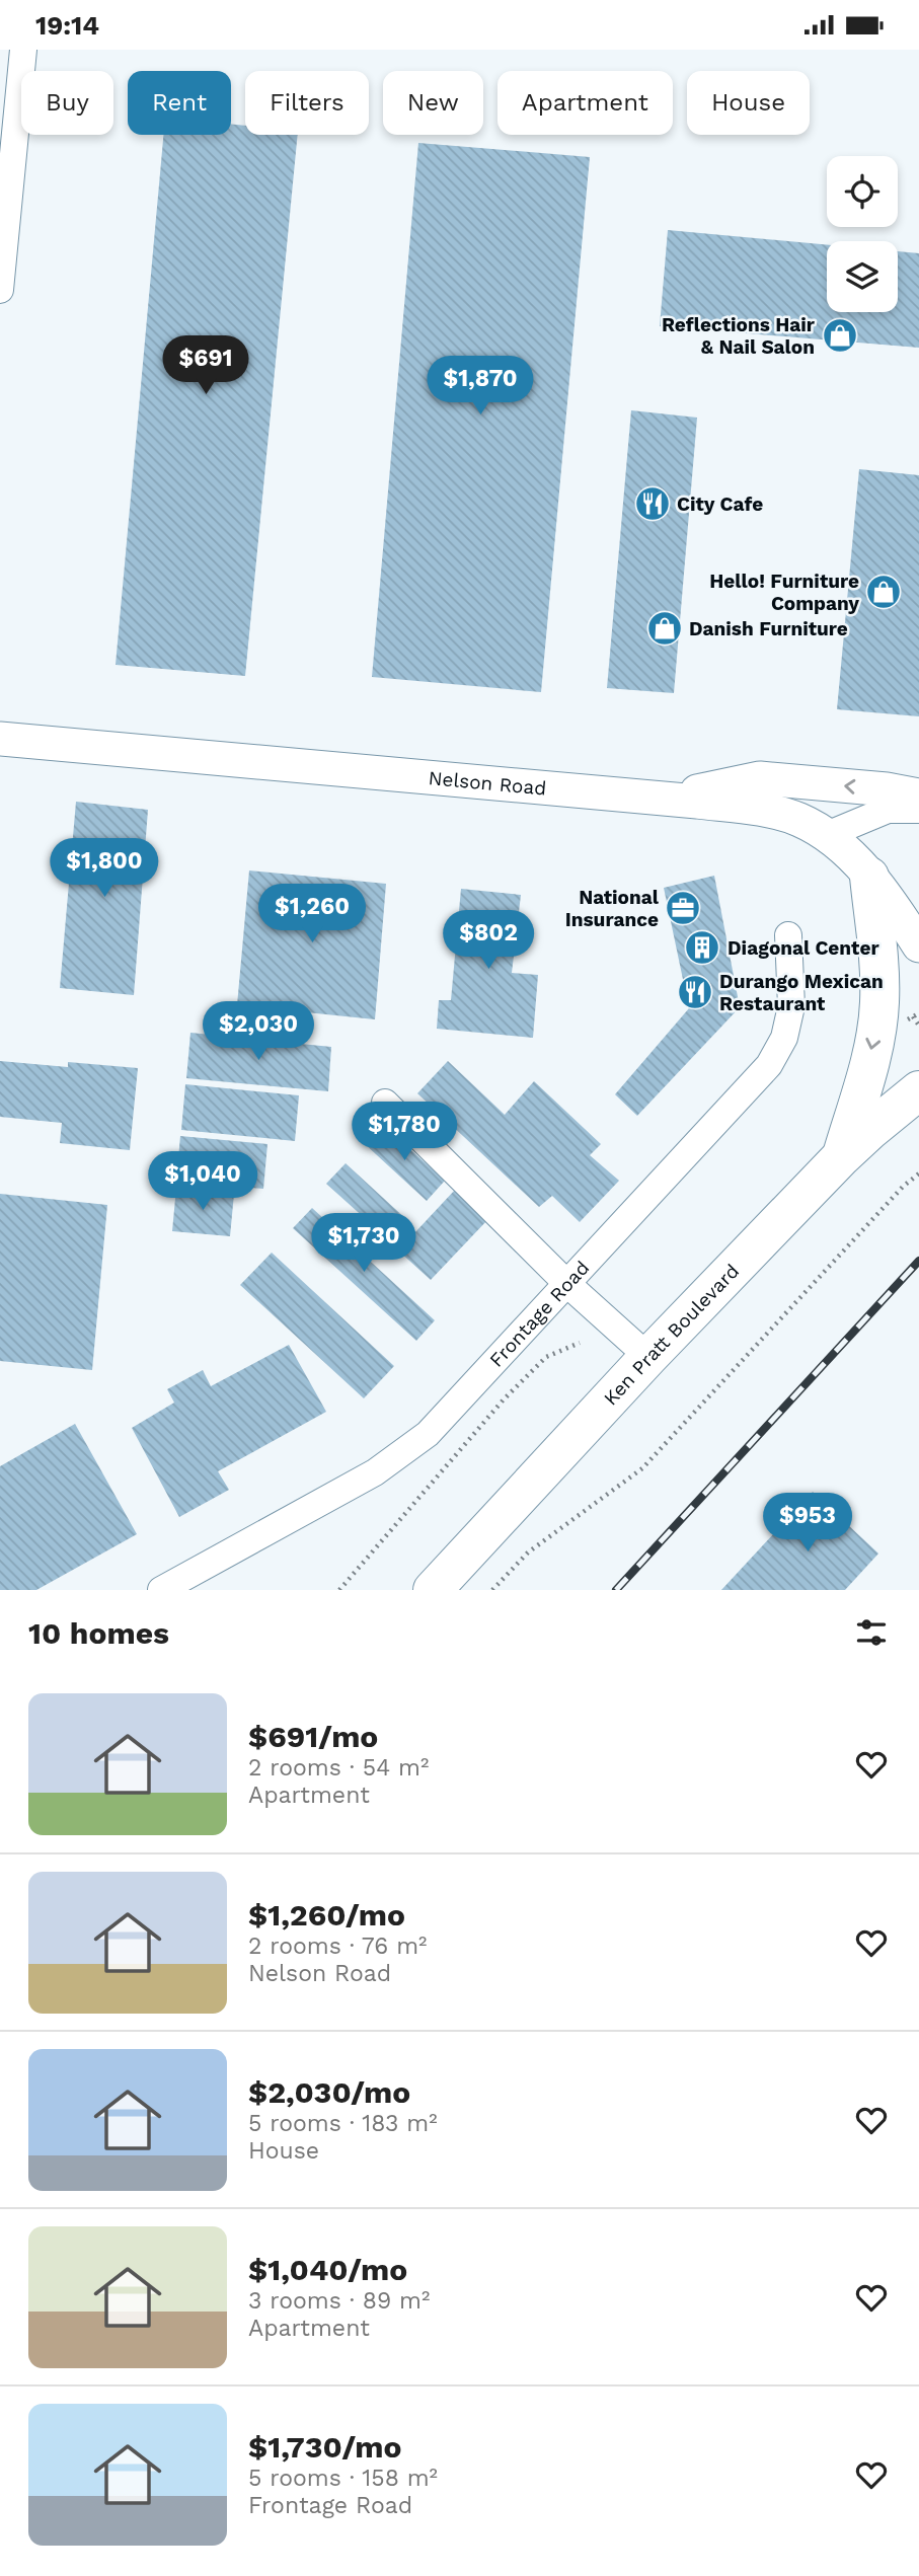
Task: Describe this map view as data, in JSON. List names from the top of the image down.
{
  "streets": {
    "highway": ["Ken Pratt Boulevard"],
    "main road": ["Nelson Road"],
    "street": ["Frontage Road"]
  },
  "places": {
    "shop": ["Reflections Hair & Nail Salon", "Hello! Furniture Company", "Danish Furniture"],
    "restaurant": ["City Cafe", "Durango Mexican Restaurant"],
    "office": ["National Insurance"],
    "building": ["Diagonal Center"]
  },
  "page": {
    "status": "19:14",
    "chip": [
      "Buy",
      "Rent",
      "Filters",
      "New",
      "Apartment",
      "House"
    ],
    "price": [
      "$691",
      "$1,870",
      "$1,800",
      "$1,260",
      "$802",
      "$2,030",
      "$1,780",
      "$1,040",
      "$1,730",
      "$953"
    ],
    "heading": "10 homes",
    "list": [
      {
        "name": "$691/mo",
        "note": "2 rooms · 54 m² · Apartment"
      },
      {
        "name": "$1,260/mo",
        "note": "2 rooms · 76 m² · Nelson Road"
      },
      {
        "name": "$2,030/mo",
        "note": "5 rooms · 183 m² · House"
      },
      {
        "name": "$1,040/mo",
        "note": "3 rooms · 89 m² · Apartment"
      },
      {
        "name": "$1,730/mo",
        "note": "5 rooms · 158 m² · Frontage Road"
      }
    ]
  }
}
